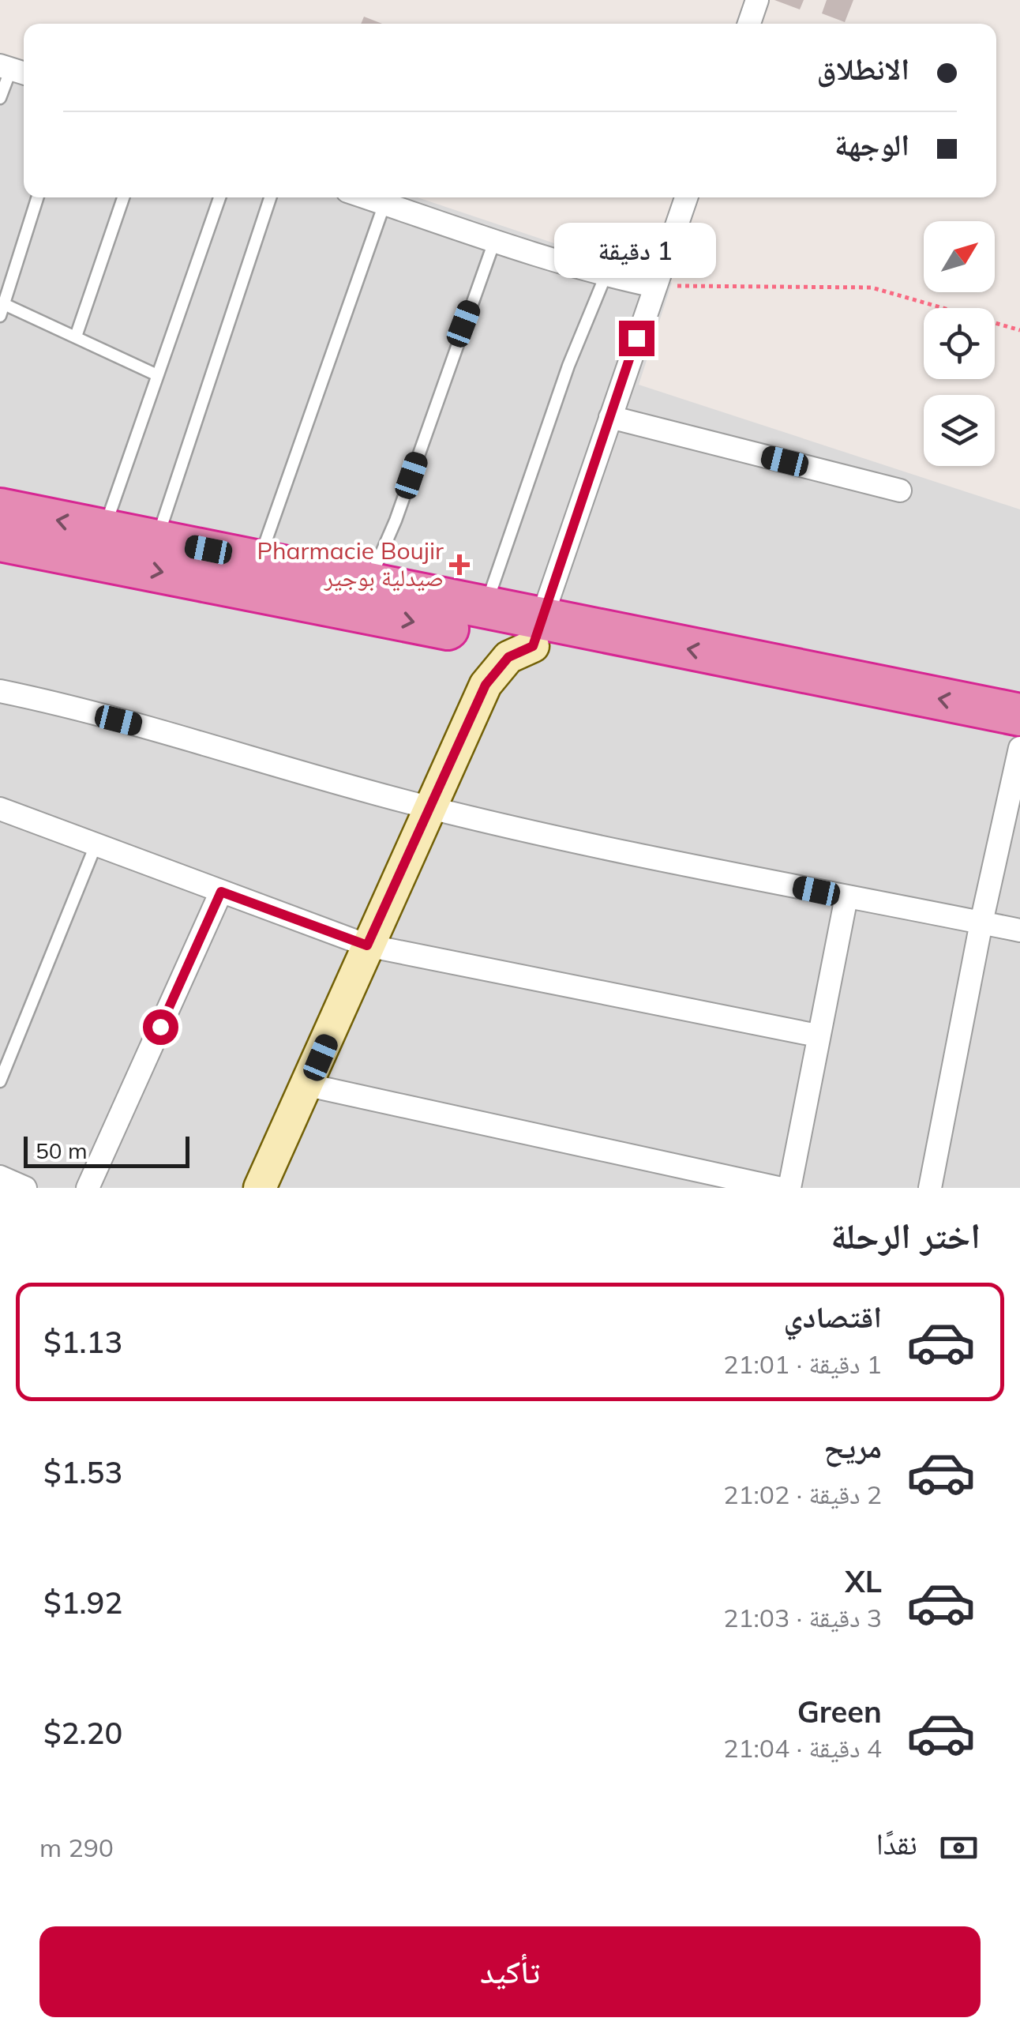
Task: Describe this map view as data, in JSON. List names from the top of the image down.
{
  "places": {
    "health": ["Pharmacie Boujir صيدلية بوجير"]
  },
  "scale_bar": "50 m",
  "north": "top right",
  "page": {
    "banner": ["الانطلاق", "الوجهة"],
    "bubble": "1 دقيقة",
    "scale": "50 m",
    "heading": "اختر الرحلة",
    "list": [
      {
        "name": "اقتصادي",
        "note": "1 دقيقة · 21:01",
        "value": "$1.13"
      },
      {
        "name": "مريح",
        "note": "2 دقيقة · 21:02",
        "value": "$1.53"
      },
      {
        "name": "XL",
        "note": "3 دقيقة · 21:03",
        "value": "$1.92"
      },
      {
        "name": "Green",
        "note": "4 دقيقة · 21:04",
        "value": "$2.20"
      }
    ],
    "pay": ["نقدًا", "290 m"],
    "buttons": "تأكيد"
  }
}
